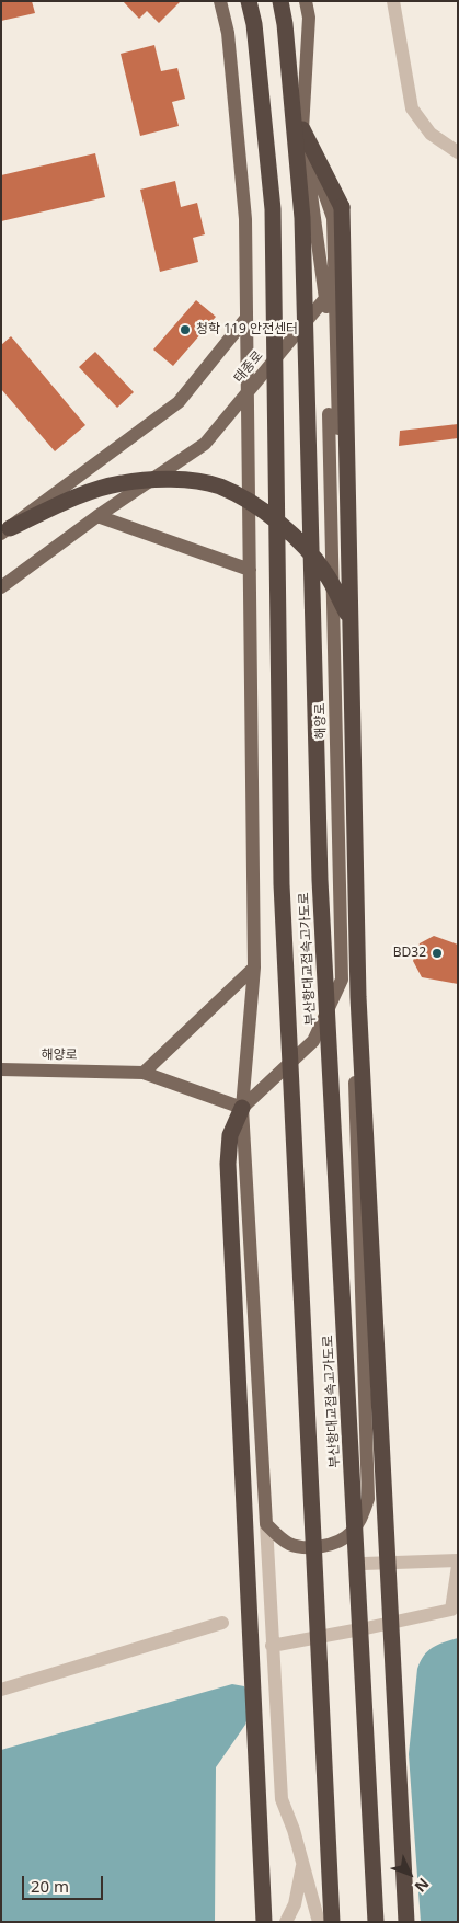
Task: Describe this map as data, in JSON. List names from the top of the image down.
{
  "streets": {
    "highway": ["부산항대교접속고가도로"],
    "main road": ["태종로", "해양로"]
  },
  "crossings": [
    ["태종로", "해양로"]
  ],
  "places": ["청학 119 안전센터", "BD32"],
  "scale_bar": "20 m",
  "north": "bottom right"
}
